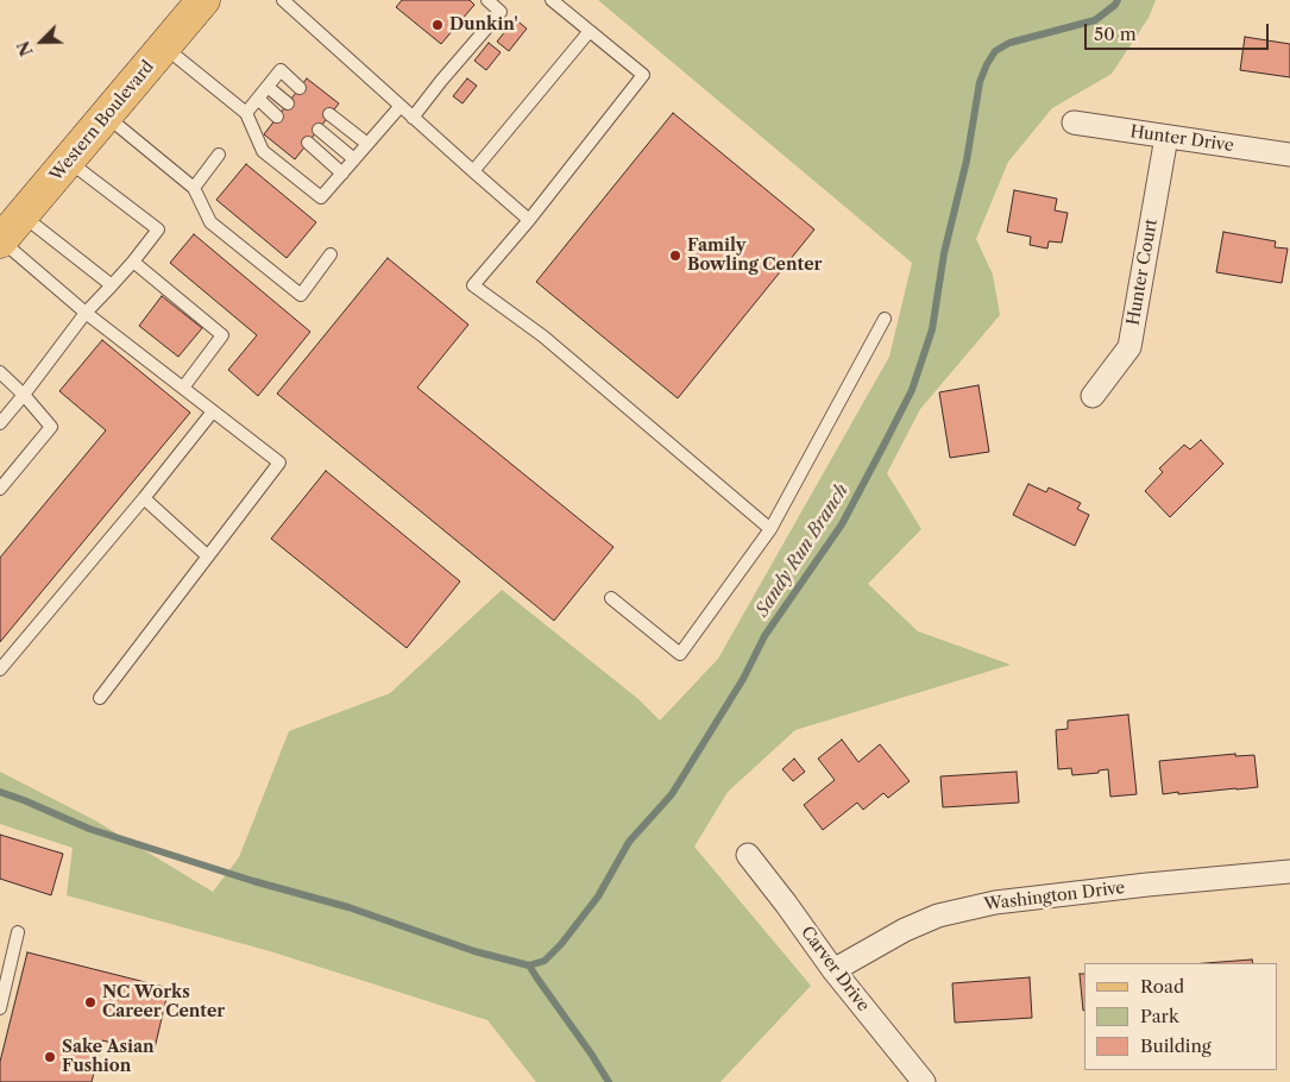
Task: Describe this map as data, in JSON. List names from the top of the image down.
{
  "streets": {
    "main road": ["Western Boulevard"],
    "street": [
      "Hunter Drive",
      "Hunter Court",
      "Washington Drive",
      "Carver Drive"
    ]
  },
  "crossings": [
    ["Hunter Drive", "Hunter Court"],
    ["Washington Drive", "Carver Drive"]
  ],
  "water": ["Sandy Run Branch"],
  "places": [
    "Dunkin'",
    "Family Bowling Center",
    "NC Works Career Center",
    "Sake Asian Fushion"
  ],
  "legend": ["Road", "Park", "Building"],
  "scale_bar": "50 m",
  "north": "bottom left"
}
